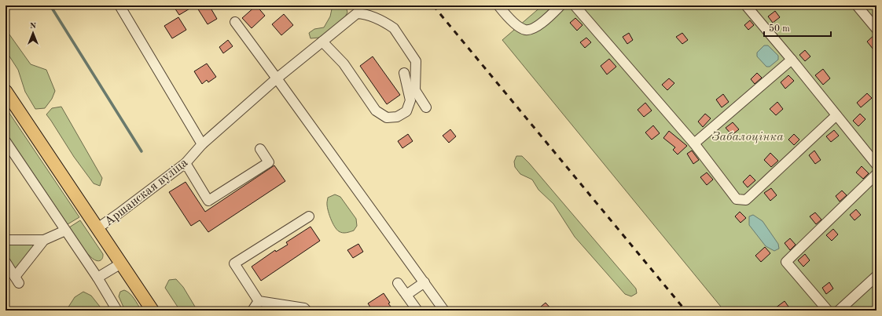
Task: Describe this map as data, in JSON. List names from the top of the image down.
{
  "streets": {
    "main road": ["Аршанская вуліца"]
  },
  "parks": ["Забалоцінка"],
  "scale_bar": "50 m",
  "north": "top"
}
